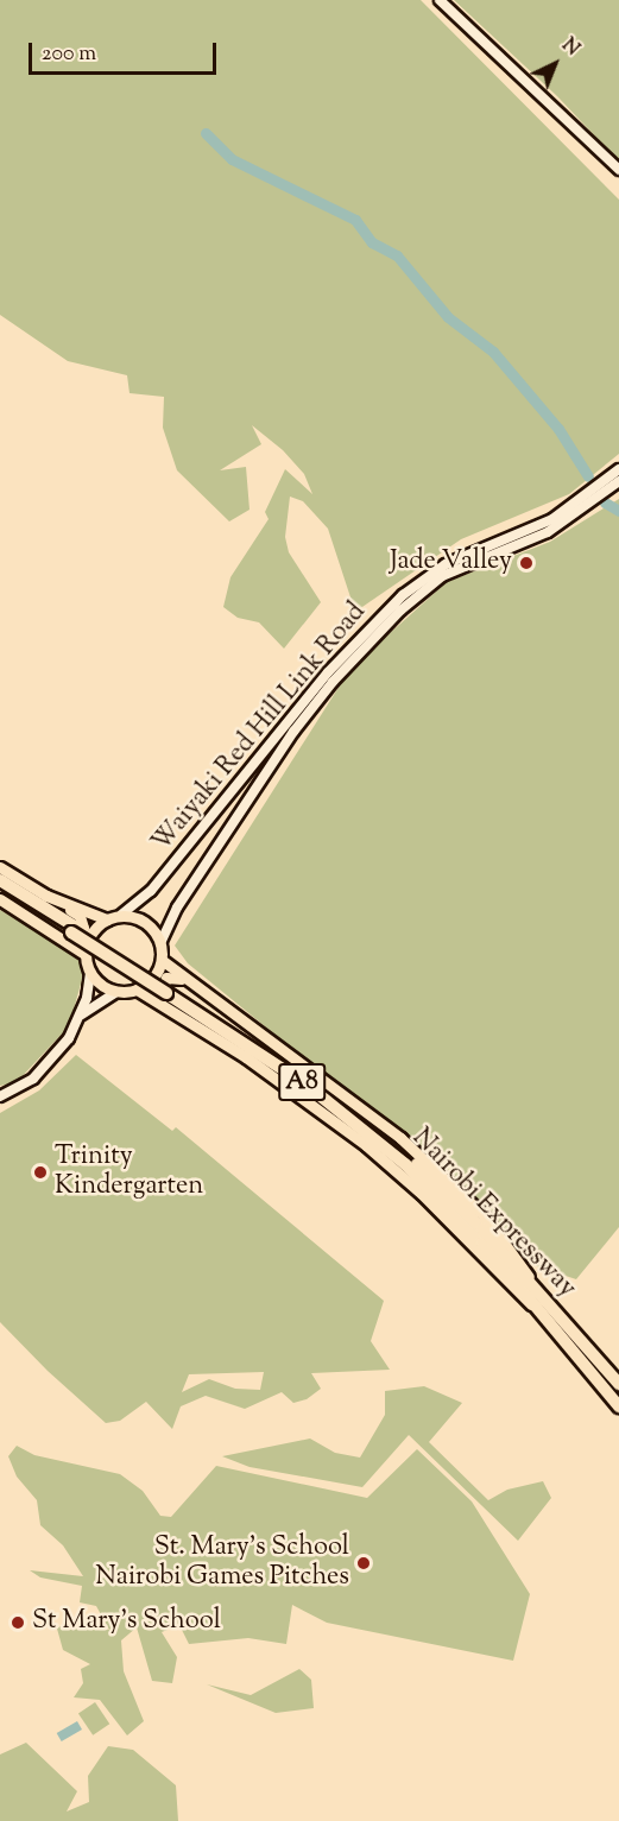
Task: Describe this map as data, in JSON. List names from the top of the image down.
{
  "streets": {
    "highway": ["A8", "Nairobi Expressway"],
    "main road": ["Waiyaki Red Hill Link Road"]
  },
  "crossings": [
    ["Waiyaki Red Hill Link Road", "A8"],
    ["A8", "Nairobi Expressway"]
  ],
  "places": [
    "Jade Valley",
    "Trinity Kindergarten",
    "St. Mary's School Nairobi Games Pitches",
    "St Mary's School"
  ],
  "scale_bar": "200 m",
  "north": "top right"
}
